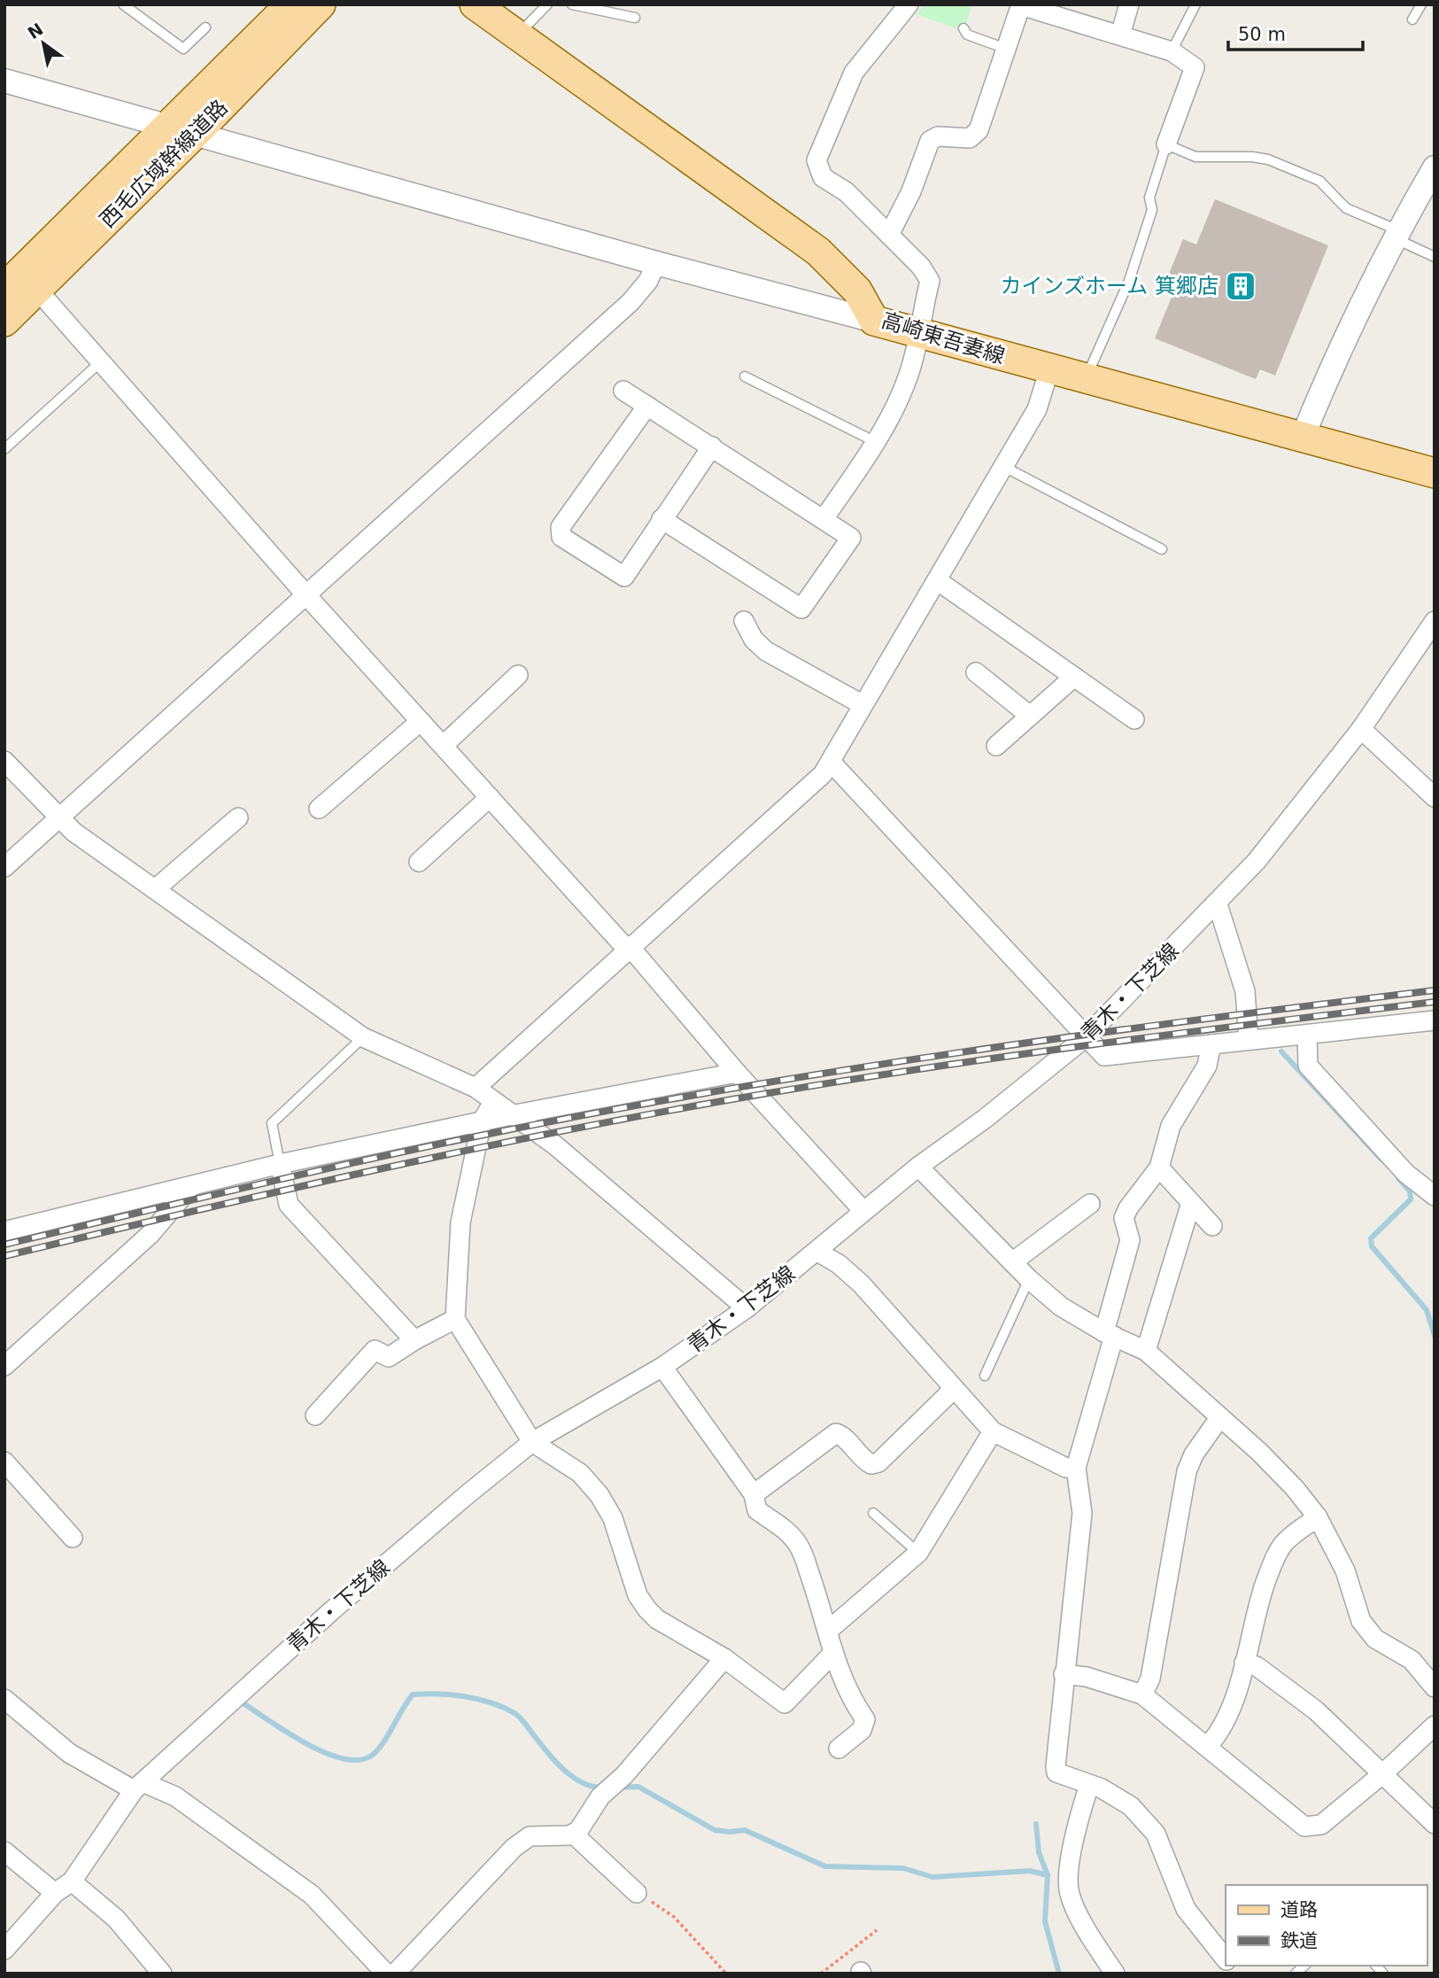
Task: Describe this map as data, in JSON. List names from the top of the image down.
{
  "streets": {
    "main road": ["西毛広域幹線道路", "高崎東吾妻線"],
    "street": ["青木・下芝線"]
  },
  "places": {
    "building": ["カインズホーム 箕郷店"]
  },
  "legend": ["道路", "鉄道"],
  "scale_bar": "50 m",
  "north": "top left"
}
